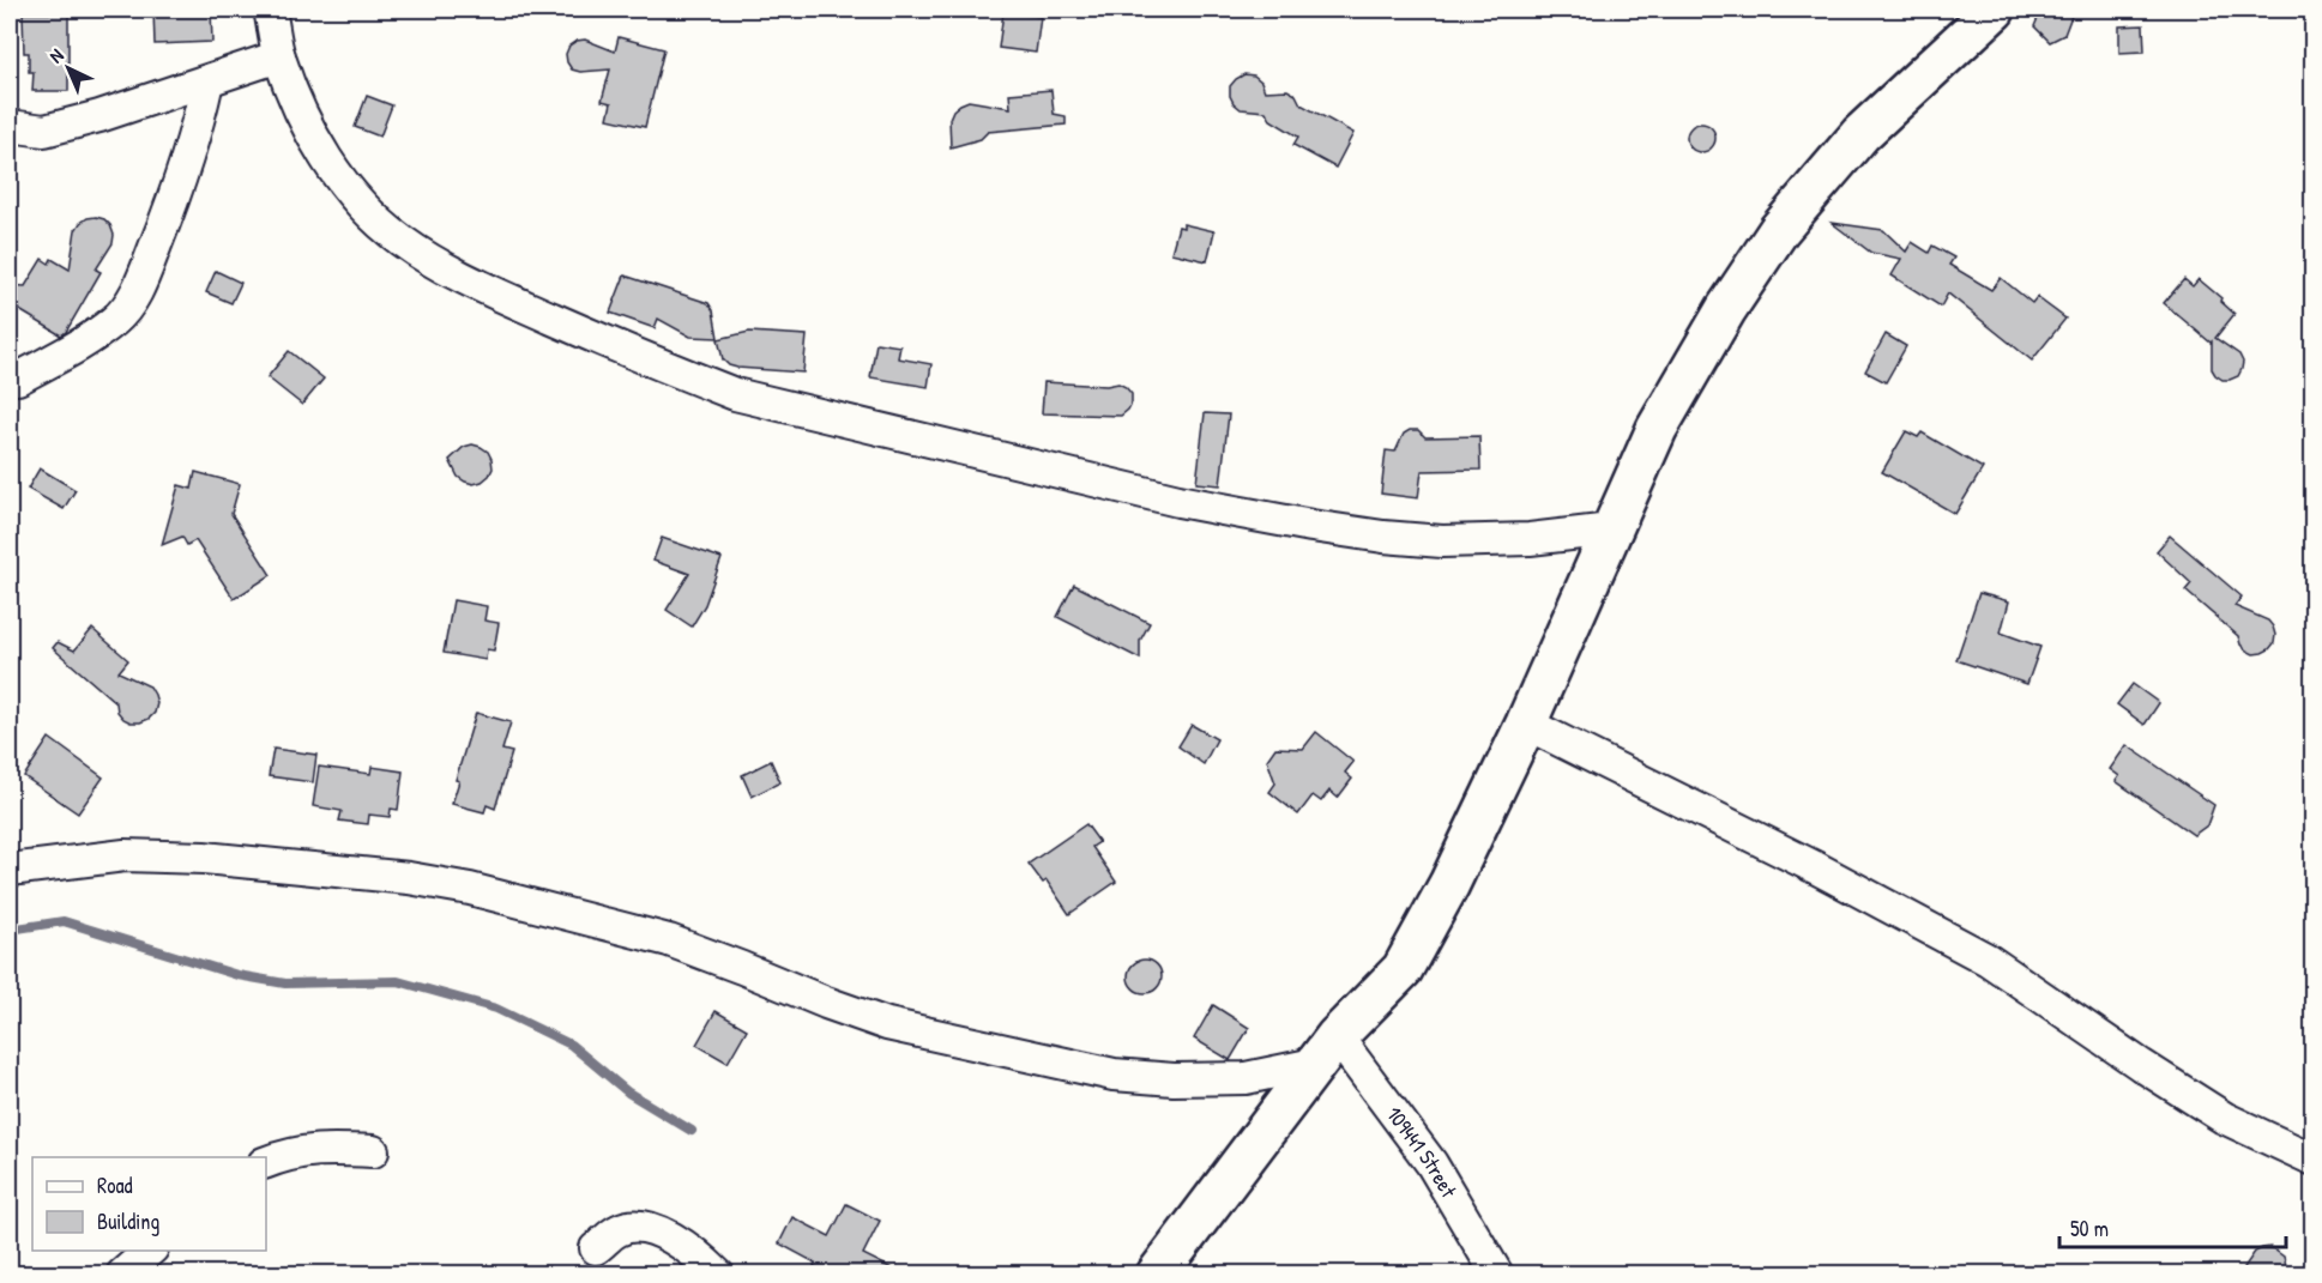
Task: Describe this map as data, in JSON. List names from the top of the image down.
{
  "streets": {
    "street": ["109441 Street"]
  },
  "legend": ["Road", "Building"],
  "scale_bar": "50 m",
  "north": "top left"
}
